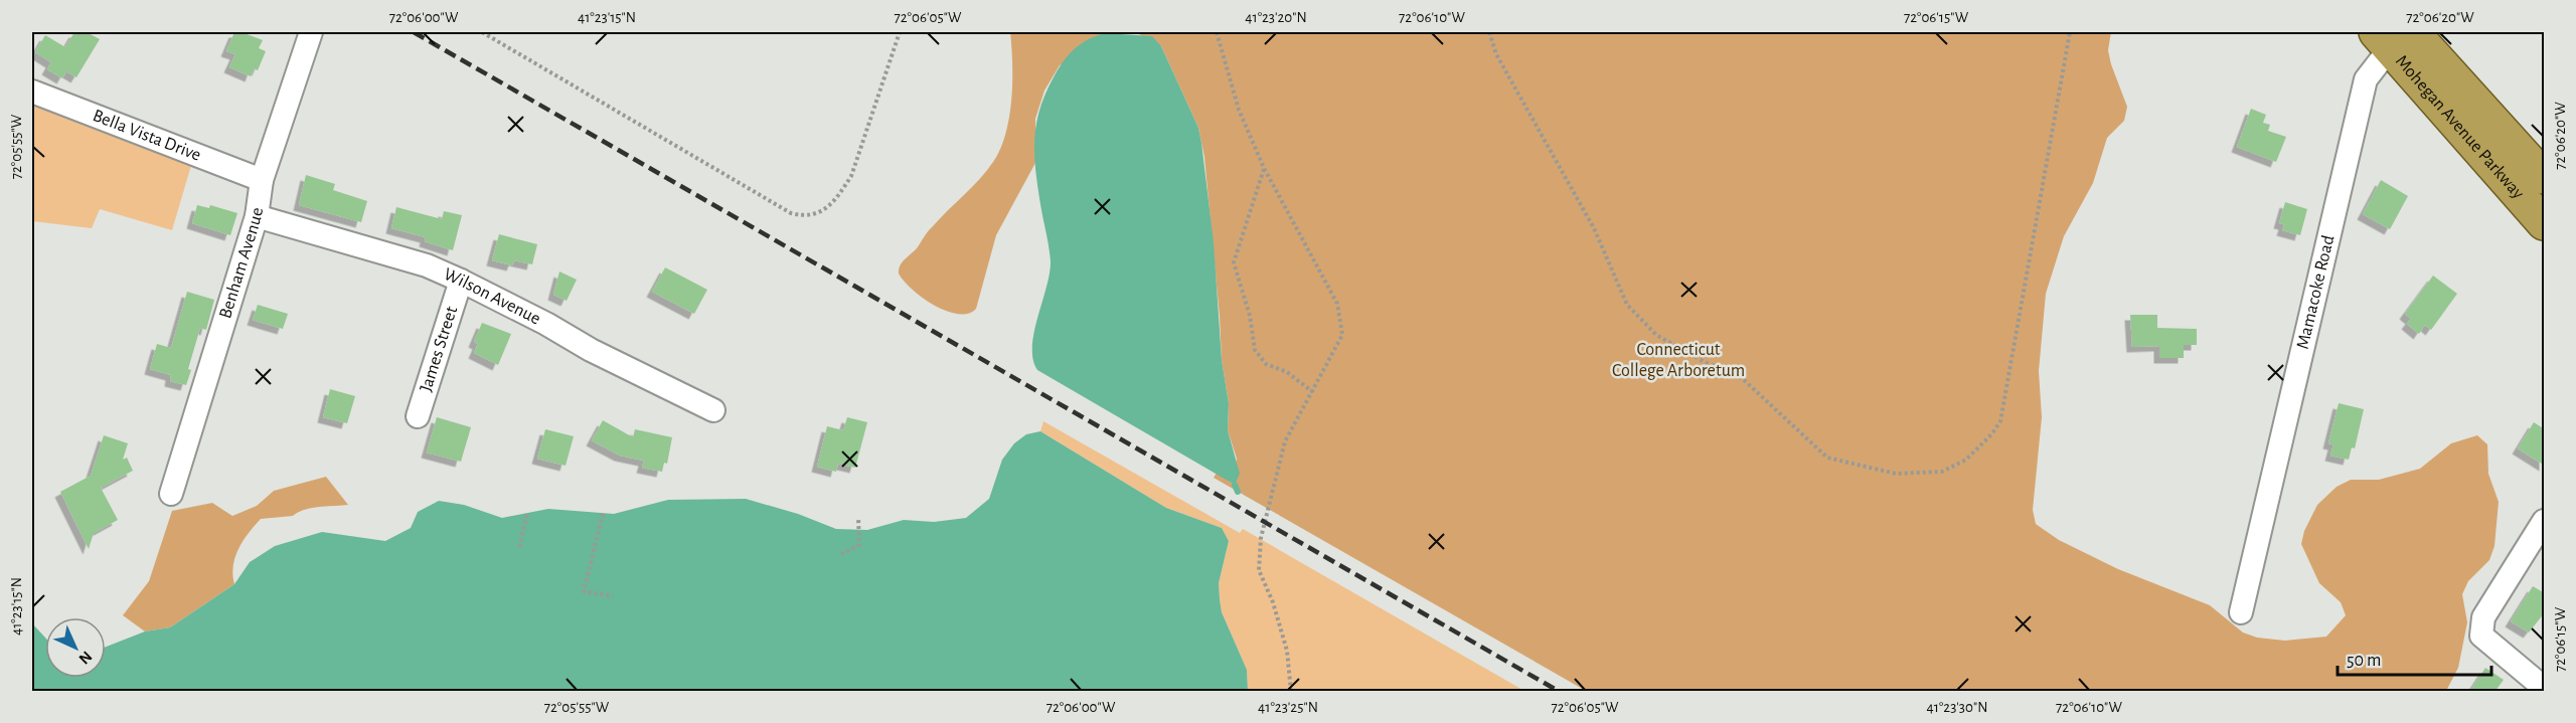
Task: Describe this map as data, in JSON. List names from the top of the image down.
{
  "streets": {
    "highway": ["Mohegan Avenue Parkway"],
    "street": [
      "Bella Vista Drive",
      "Benham Avenue",
      "Mamacoke Road",
      "Wilson Avenue",
      "James Street"
    ]
  },
  "crossings": [
    ["Mohegan Avenue Parkway", "Mamacoke Road"],
    ["Bella Vista Drive", "Benham Avenue"],
    ["Benham Avenue", "Wilson Avenue"],
    ["Wilson Avenue", "James Street"]
  ],
  "parks": ["Connecticut College Arboretum"],
  "scale_bar": "50 m",
  "north": "bottom right",
  "coordinates": [
    "72°06'00\"W",
    "41°23'15\"N",
    "72°06'05\"W",
    "41°23'20\"N",
    "72°06'10\"W",
    "72°06'15\"W",
    "72°06'20\"W",
    "72°05'55\"W",
    "41°23'25\"N",
    "41°23'30\"N"
  ]
}
